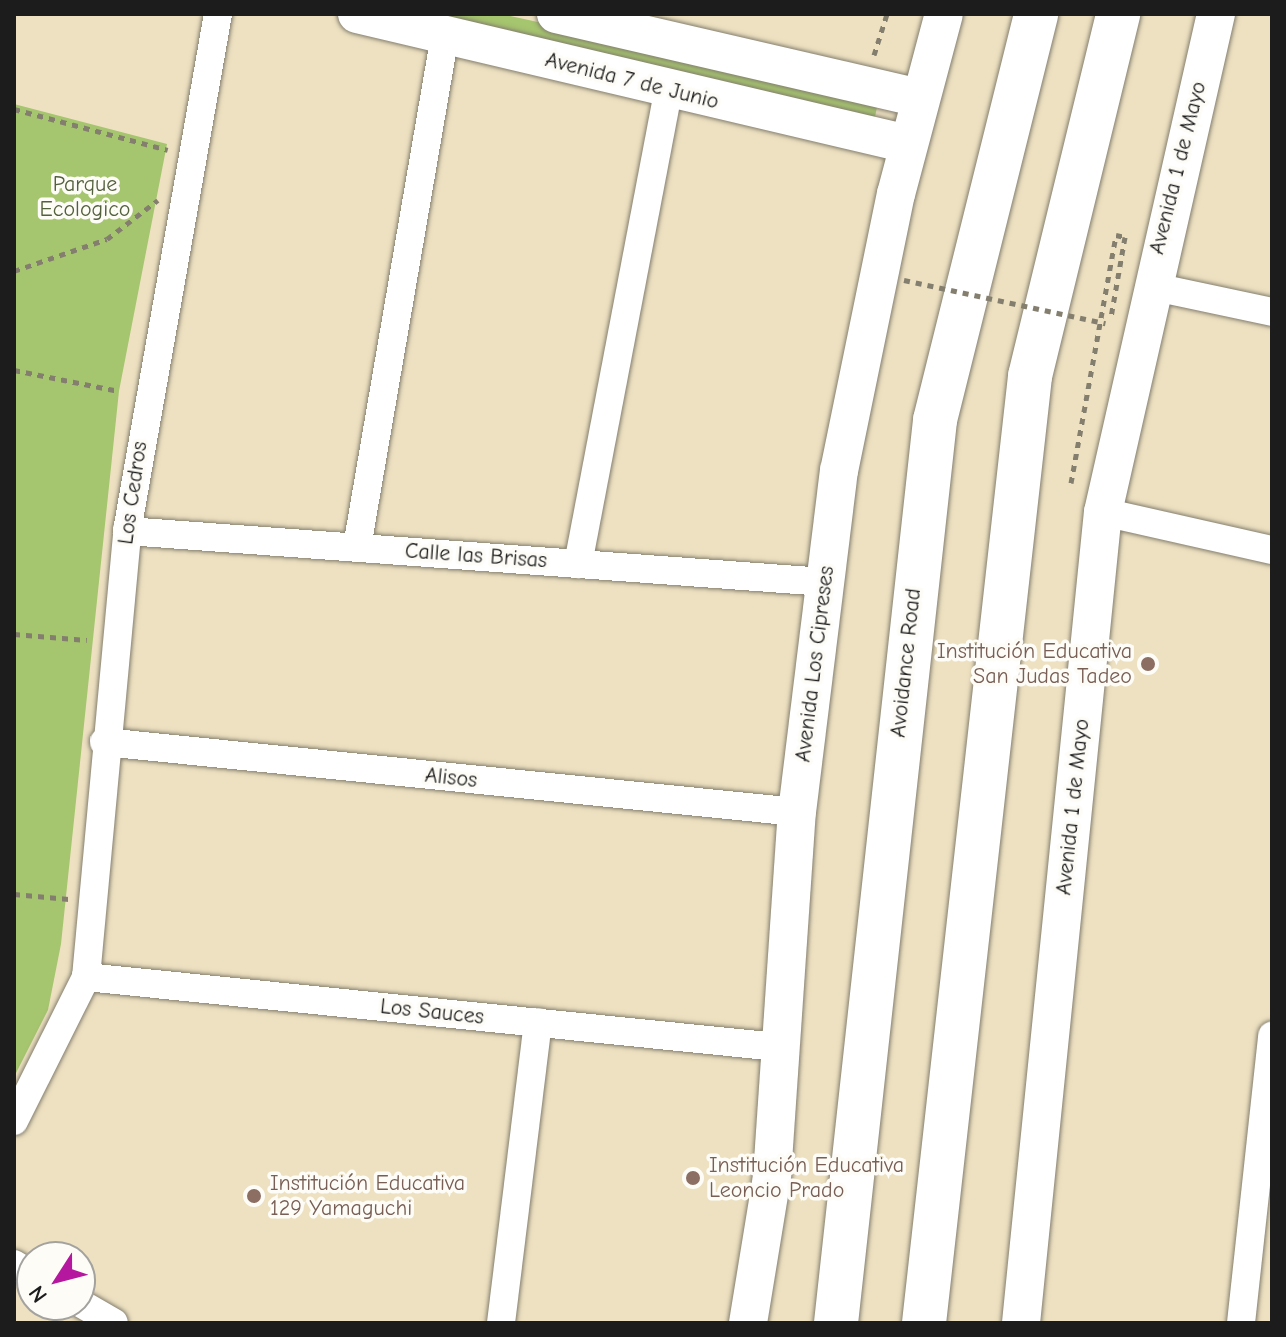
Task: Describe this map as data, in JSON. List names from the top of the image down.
{
  "streets": {
    "highway": ["Avoidance Road"],
    "street": [
      "Avenida 7 de Junio",
      "Avenida 1 de Mayo",
      "Los Cedros",
      "Calle las Brisas",
      "Avenida Los Cipreses",
      "Alisos",
      "Los Sauces"
    ]
  },
  "crossings": [
    ["Avenida 7 de Junio", "Avenida Los Cipreses"],
    ["Los Cedros", "Calle las Brisas"],
    ["Los Cedros", "Alisos"],
    ["Los Cedros", "Los Sauces"],
    ["Calle las Brisas", "Avenida Los Cipreses"],
    ["Avenida Los Cipreses", "Alisos"],
    ["Avenida Los Cipreses", "Los Sauces"]
  ],
  "parks": ["Parque Ecologico"],
  "places": ["Institución Educativa San Judas Tadeo", "Institución Educativa Leoncio Prado", "Institución Educativa 129 Yamaguchi"],
  "north": "bottom left"
}
